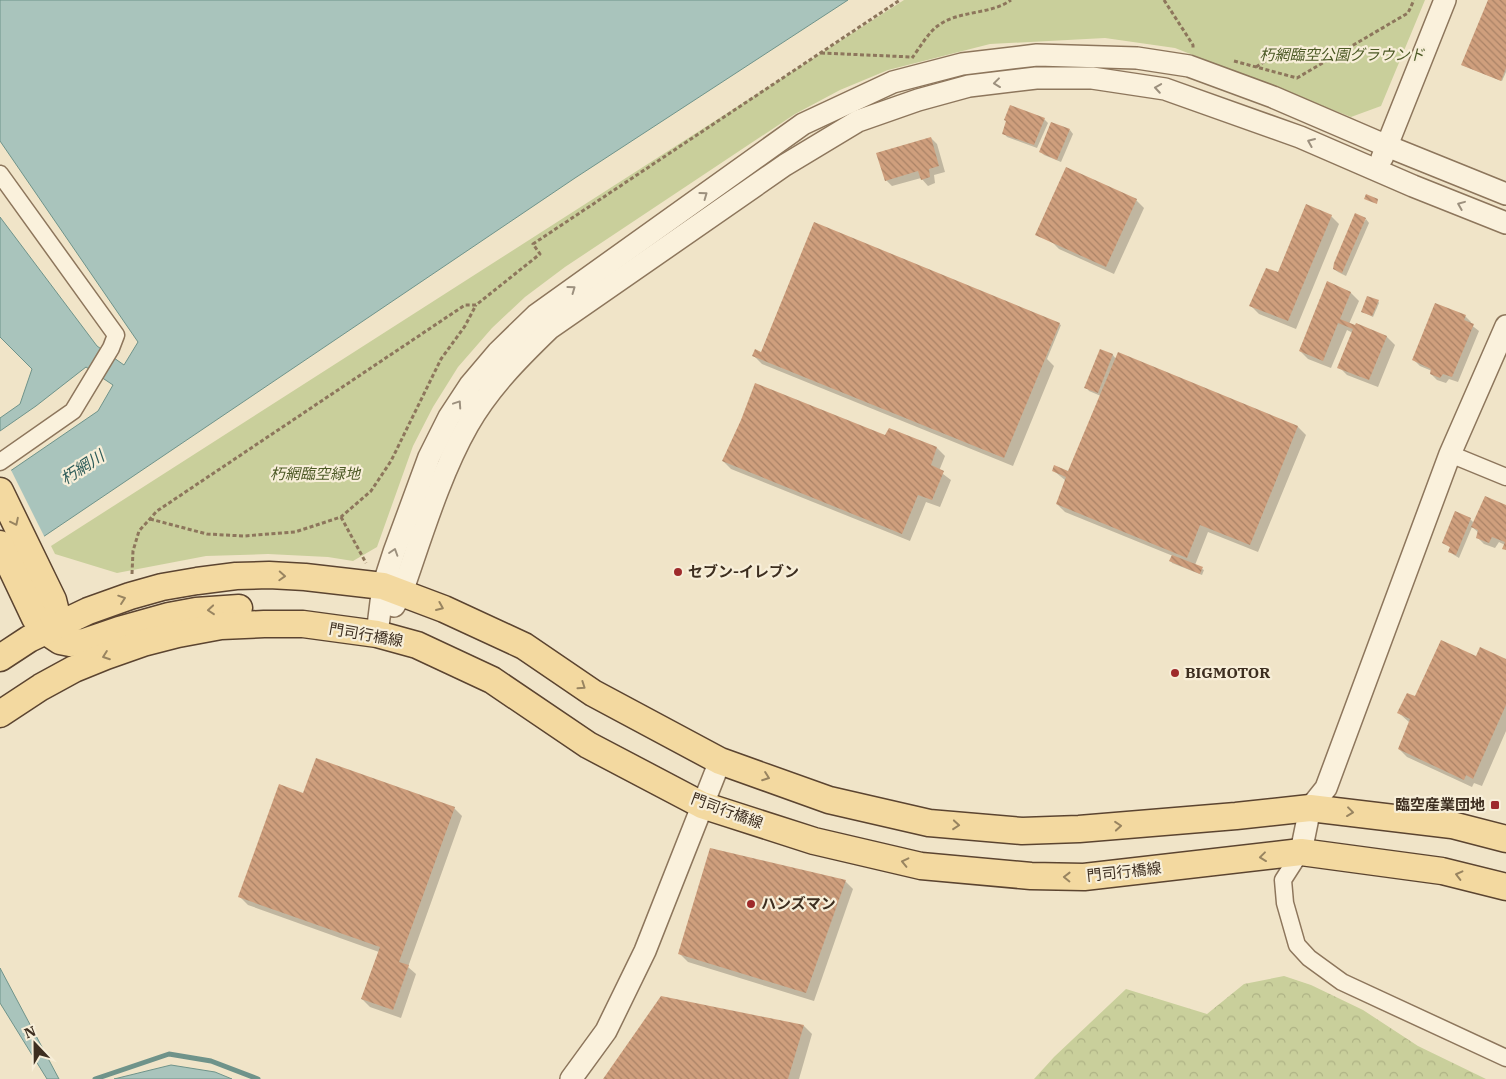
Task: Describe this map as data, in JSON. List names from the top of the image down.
{
  "streets": {
    "main road": ["門司行橋線"]
  },
  "water": ["朽網川"],
  "parks": ["朽網臨空公園グラウンド", "朽網臨空緑地"],
  "places": {
    "other": ["セブン-イレブン", "BIGMOTOR", "ハンズマン"],
    "transit": ["臨空産業団地"]
  },
  "north": "top"
}
